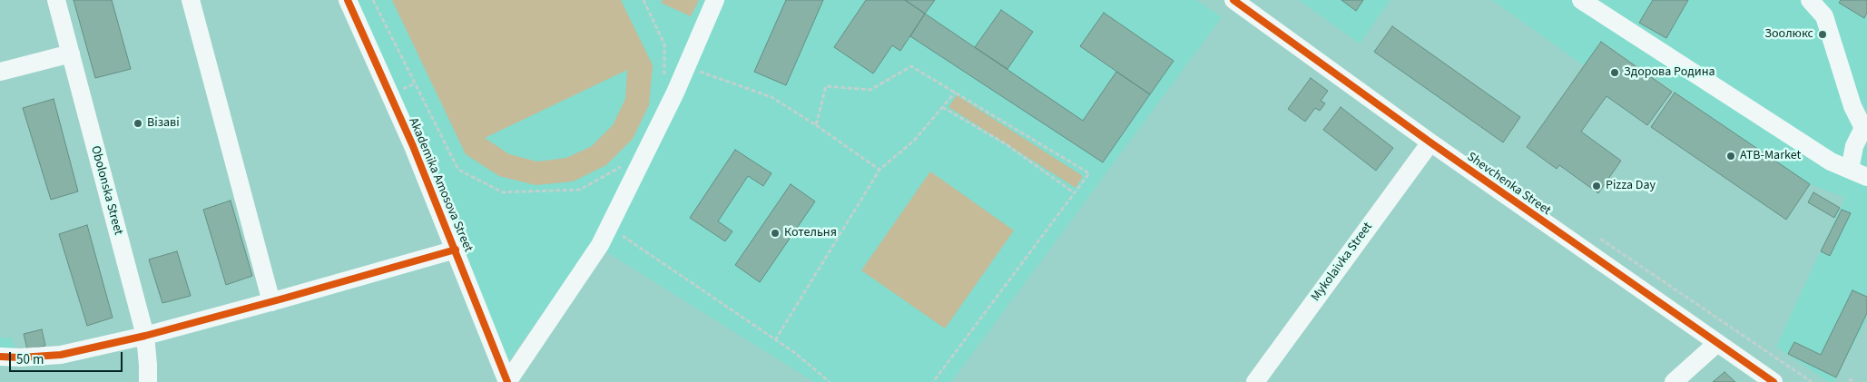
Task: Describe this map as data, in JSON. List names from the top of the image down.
{
  "streets": {
    "street": [
      "Shevchenka Street",
      "Akademika Amosova Street",
      "Obolonska Street",
      "Mykolaivka Street"
    ]
  },
  "crossings": [
    ["Shevchenka Street", "Mykolaivka Street"]
  ],
  "places": [
    "Зоолюкс",
    "Здорова Родина",
    "Візаві",
    "ATB-Market",
    "Pizza Day",
    "Котельня"
  ],
  "scale_bar": "50 m"
}
